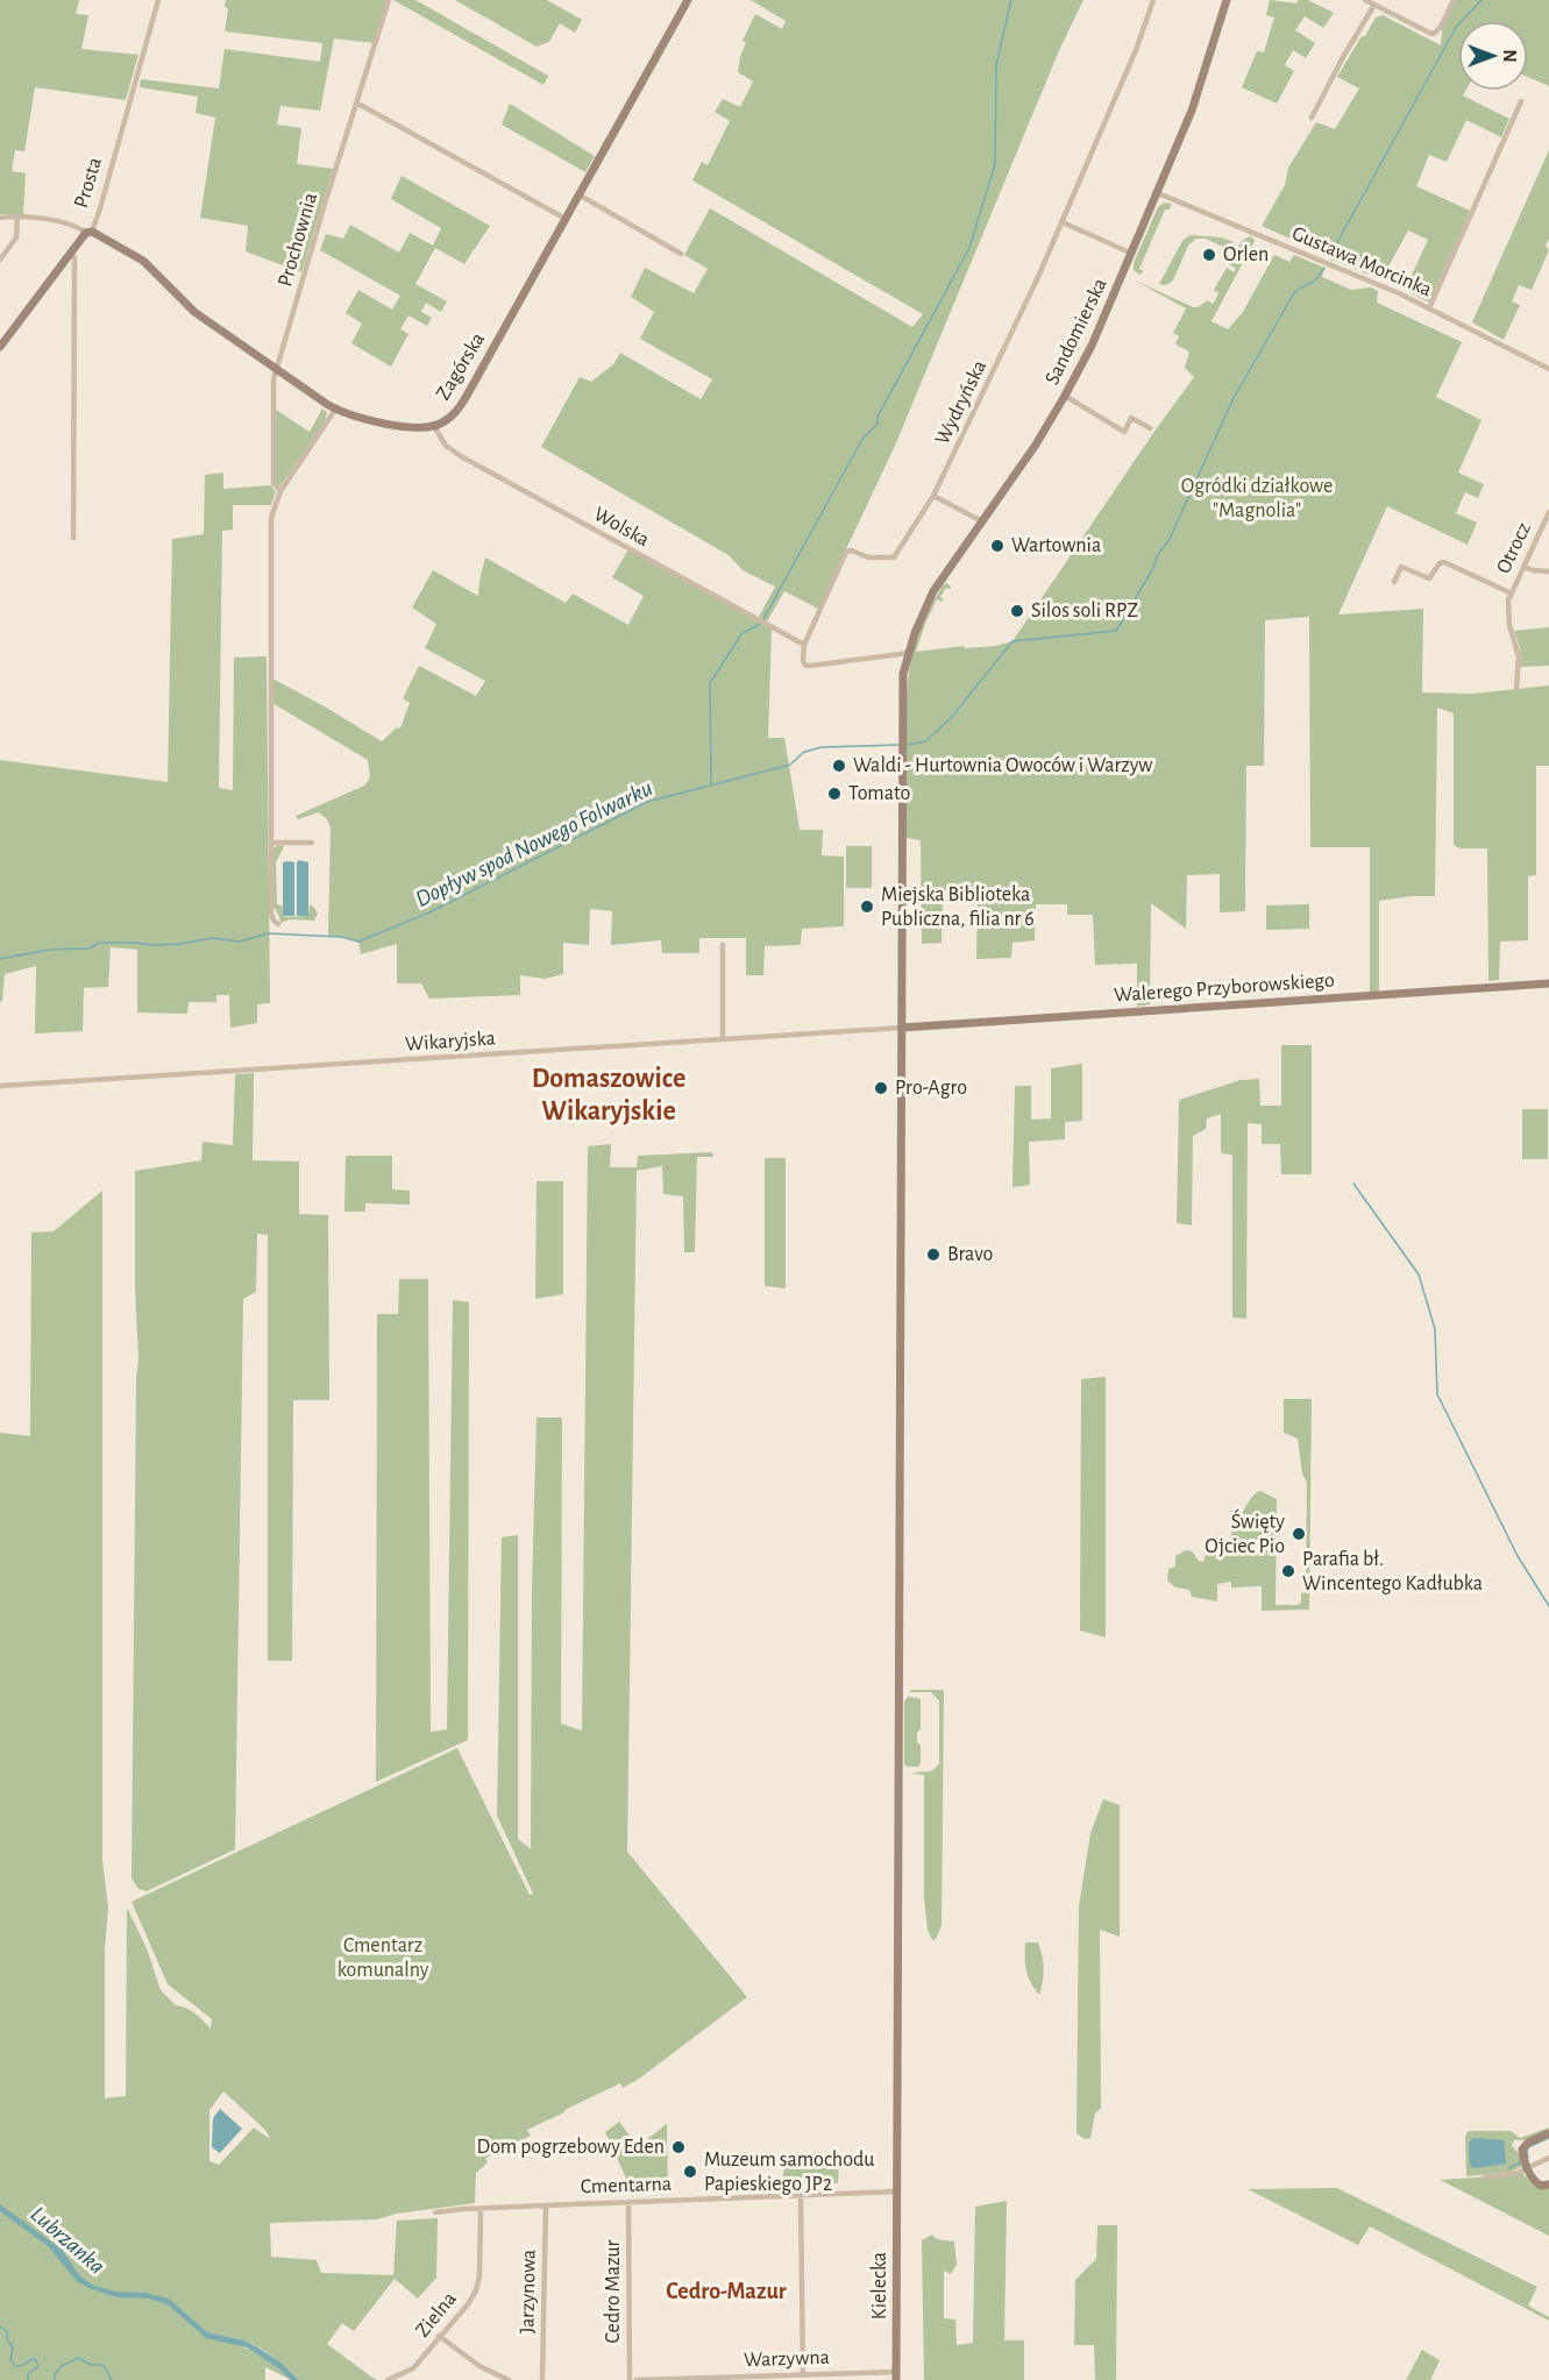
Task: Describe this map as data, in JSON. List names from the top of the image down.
{
  "streets": {
    "street": [
      "Prosta",
      "Prochownia",
      "Gustawa Morcinka",
      "Sandomierska",
      "Zagórska",
      "Wydryńska",
      "Wolska",
      "Otrocz",
      "Walerego Przyborowskiego",
      "Wikaryjska",
      "Cmentarna",
      "Kielecka",
      "Jarzynowa",
      "Cedro Mazur",
      "Zielna",
      "Warzywna"
    ]
  },
  "crossings": [
    ["Prosta", "Zagórska"],
    ["Prochownia", "Zagórska"],
    ["Gustawa Morcinka", "Sandomierska"],
    ["Sandomierska", "Walerego Przyborowskiego"],
    ["Sandomierska", "Wikaryjska"],
    ["Sandomierska", "Kielecka"],
    ["Zagórska", "Wolska"],
    ["Wydryńska", "Wolska"],
    ["Walerego Przyborowskiego", "Wikaryjska"],
    ["Walerego Przyborowskiego", "Kielecka"],
    ["Wikaryjska", "Kielecka"],
    ["Cmentarna", "Kielecka"],
    ["Cmentarna", "Jarzynowa"],
    ["Cmentarna", "Cedro Mazur"],
    ["Cmentarna", "Zielna"],
    ["Kielecka", "Warzywna"]
  ],
  "districts": ["Domaszowice Wikaryjskie", "Cedro-Mazur"],
  "water": ["Dopływ spod Nowego Folwarku", "Lubrzanka"],
  "parks": ["Ogródki działkowe \"Magnolia\"", "Cmentarz komunalny"],
  "places": [
    "Orlen",
    "Wartownia",
    "Silos soli RPZ",
    "Waldi - Hurtownia Owoców i Warzyw",
    "Tomato",
    "Miejska Biblioteka Publiczna, filia nr 6",
    "Pro-Agro",
    "Bravo",
    "Święty Ojciec Pio",
    "Parafia bł. Wincentego Kadłubka",
    "Dom pogrzebowy Eden",
    "Muzeum samochodu Papieskiego JP2"
  ],
  "north": "right"
}
